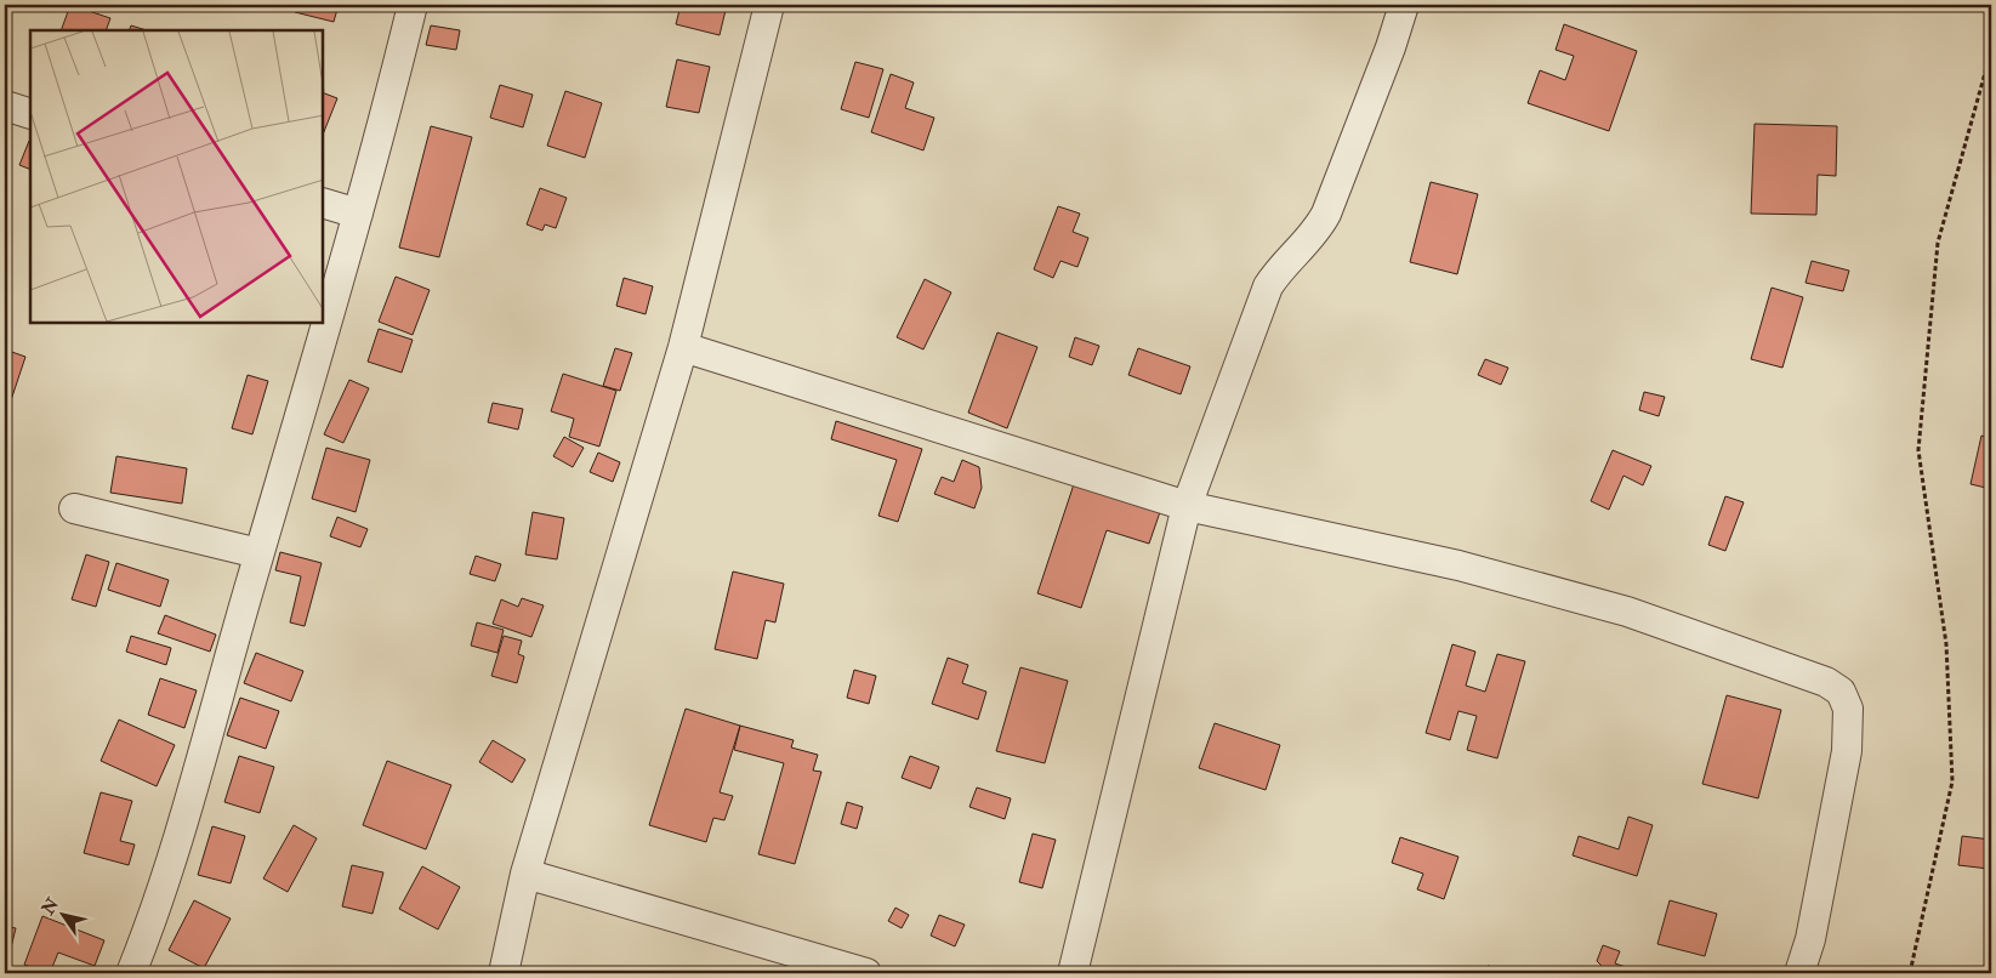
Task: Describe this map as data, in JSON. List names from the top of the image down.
{
  "north": "top left"
}
